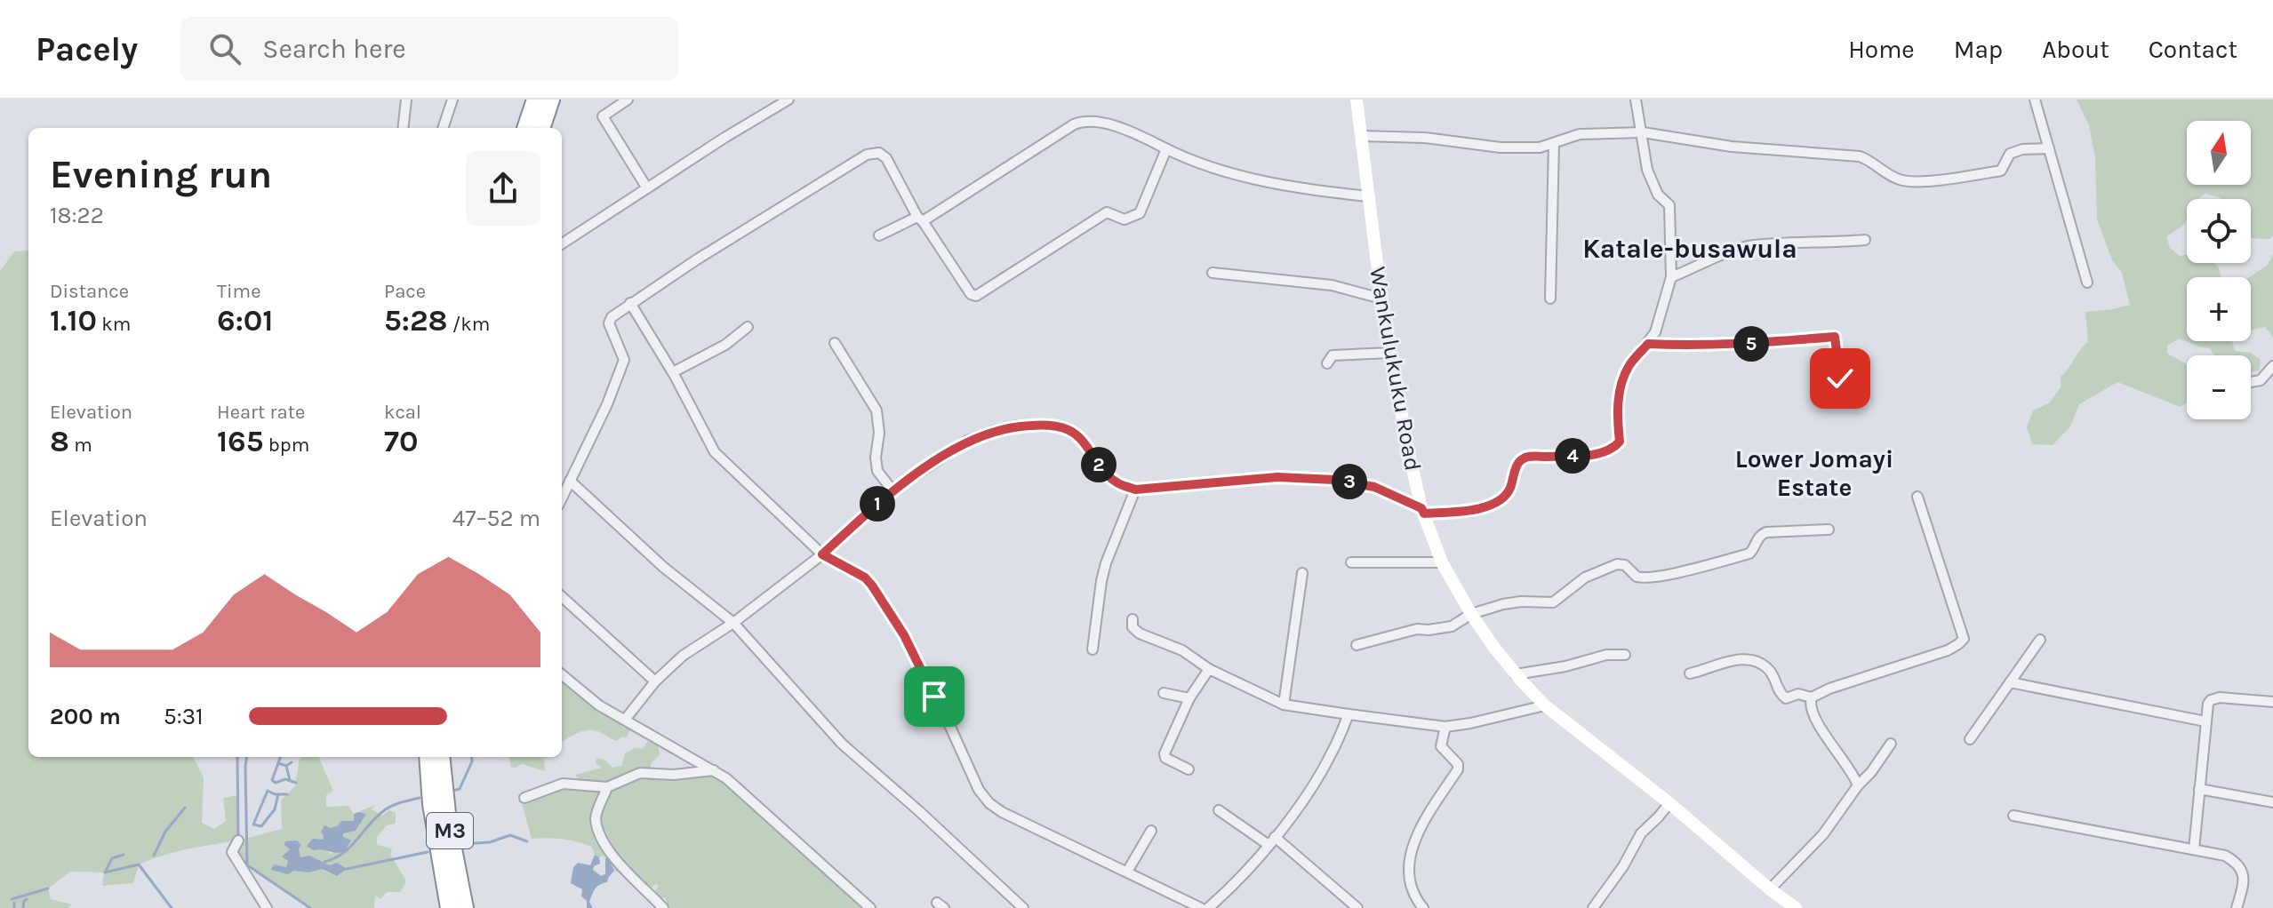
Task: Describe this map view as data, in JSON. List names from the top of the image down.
{
  "streets": {
    "highway": ["M3"],
    "main road": ["Wankulukuku Road"]
  },
  "districts": ["Katale-busawula", "Lower Jomayi Estate"],
  "north": "top",
  "page": {
    "header": "Pacely",
    "search": "Search here",
    "nav": [
      "Home",
      "Map",
      "About",
      "Contact"
    ],
    "map_buttons": ["+", "−"],
    "heading": ["Evening run", "18:22"],
    "stats": [
      ["Distance", "1.10 km"],
      ["Time", "6:01"],
      ["Pace", "5:28 /km"],
      ["Elevation", "8 m"],
      ["Heart rate", "165 bpm"],
      ["kcal", "70"]
    ],
    "pins": [
      "5",
      "4",
      "2",
      "3",
      "1"
    ],
    "chart": ["Elevation", "47–52 m"],
    "list": [
      {
        "name": "200 m",
        "note": "5:31"
      }
    ]
  }
}
